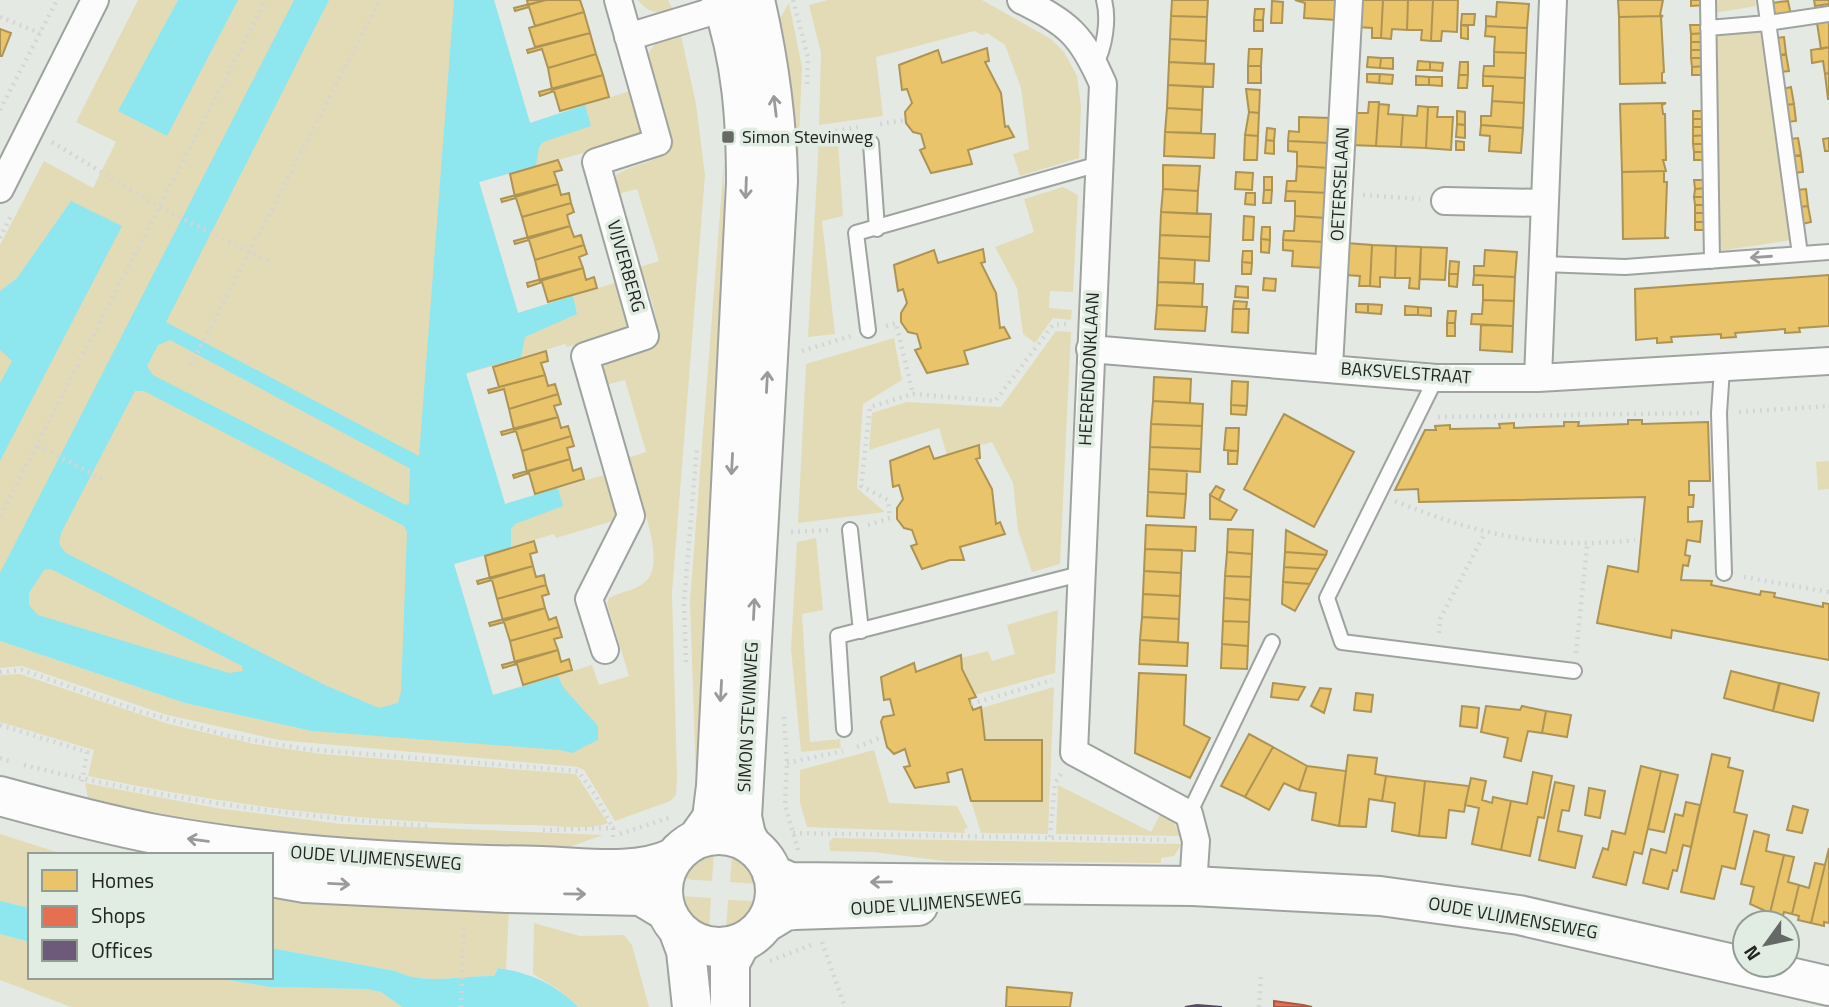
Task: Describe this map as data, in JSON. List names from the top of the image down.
{
  "streets": {
    "street": [
      "OETERSELAAN",
      "VIJVERBERG",
      "HEERENDONKLAAN",
      "BAKSVELSTRAAT",
      "SIMON STEVINWEG",
      "OUDE VLIJMENSEWEG"
    ]
  },
  "crossings": [
    ["OETERSELAAN", "BAKSVELSTRAAT"],
    ["HEERENDONKLAAN", "BAKSVELSTRAAT"],
    ["SIMON STEVINWEG", "OUDE VLIJMENSEWEG"]
  ],
  "places": {
    "transit": ["Simon Stevinweg"]
  },
  "legend": ["Homes", "Shops", "Offices"],
  "north": "bottom left"
}
